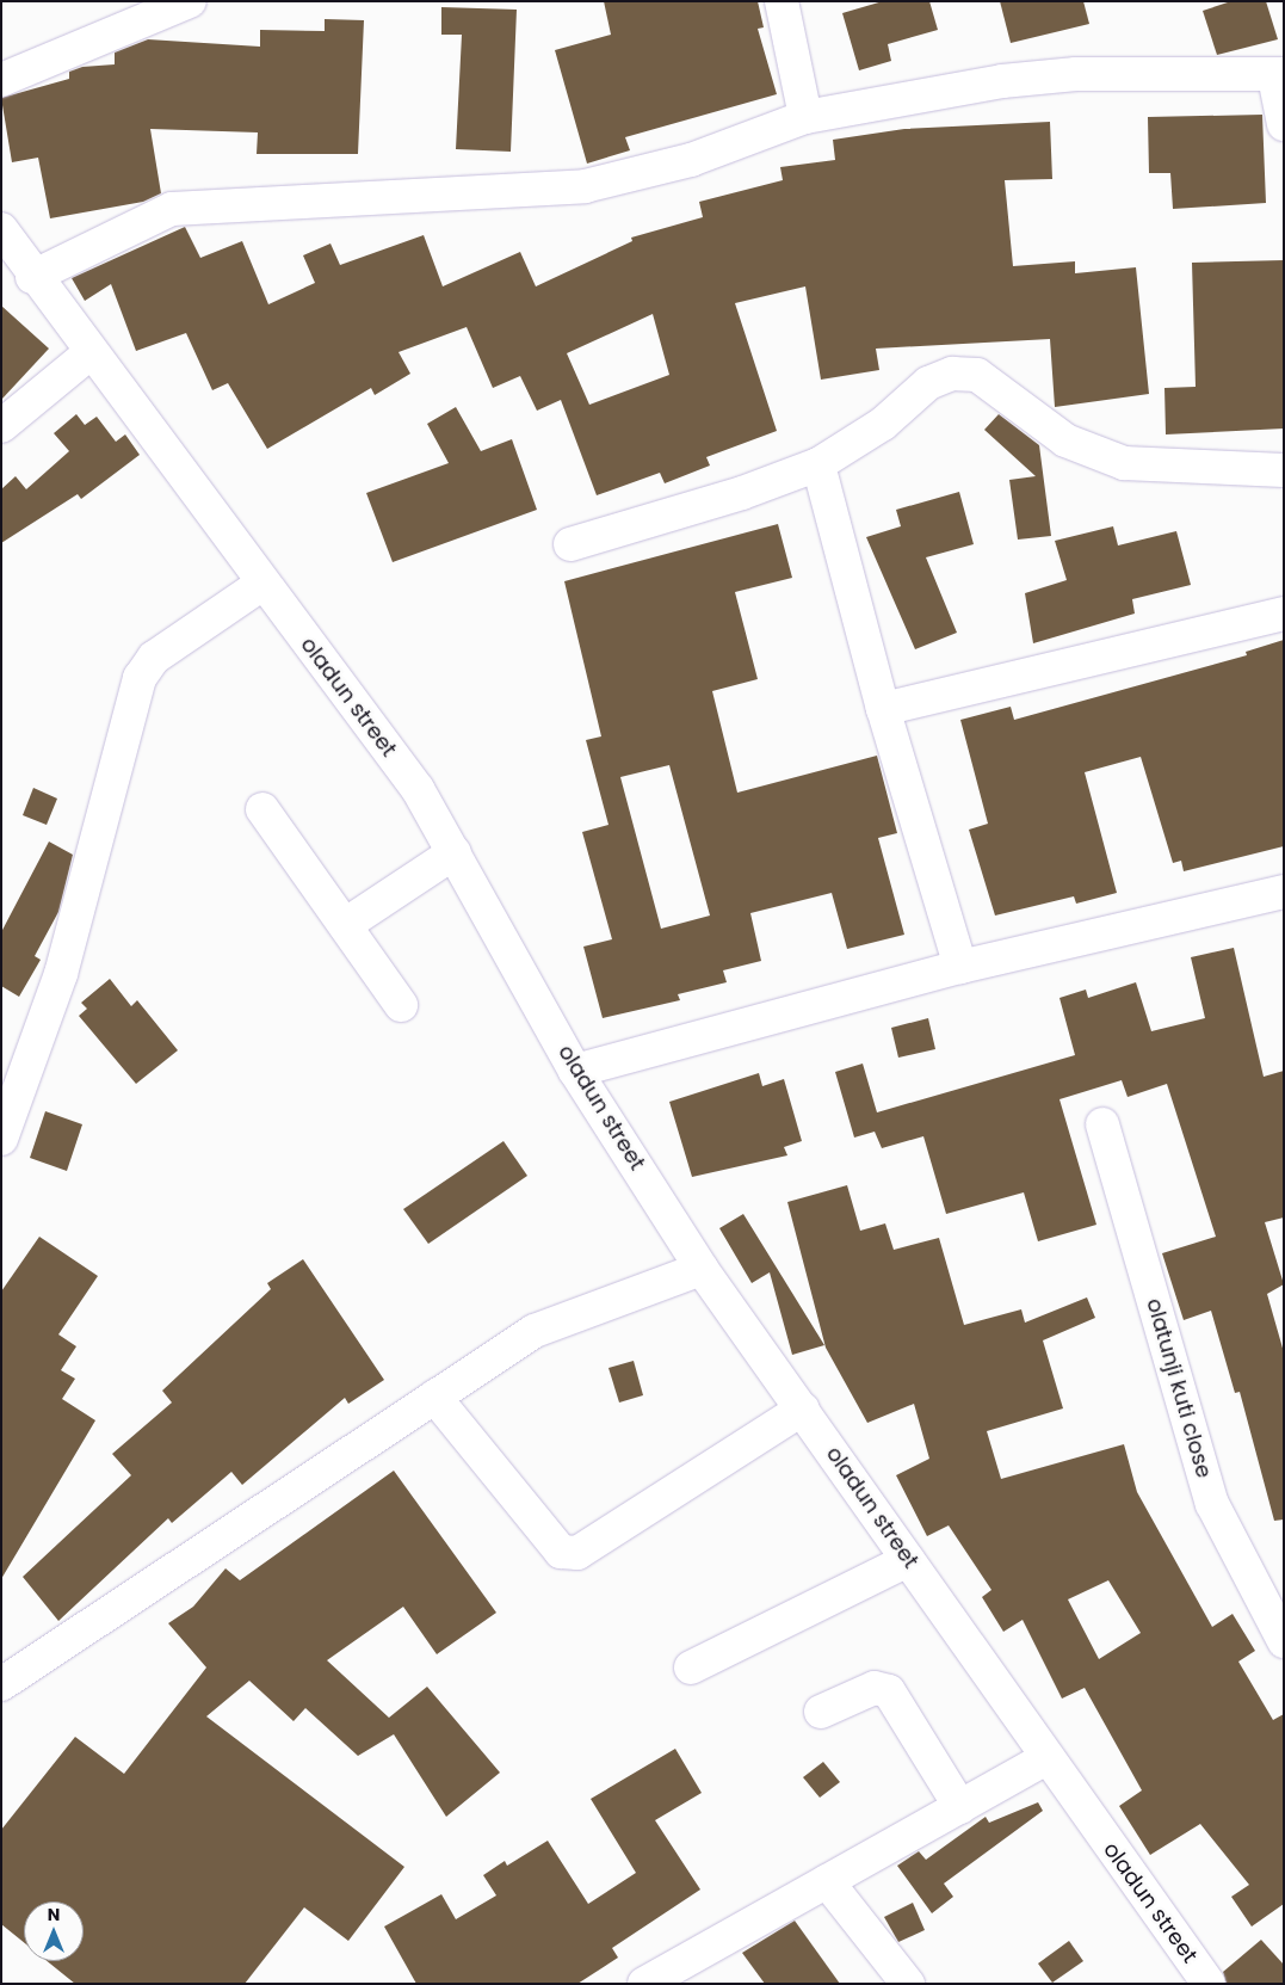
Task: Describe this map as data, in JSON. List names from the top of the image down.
{
  "streets": {
    "street": ["oladun street", "olatunji kuti close"]
  },
  "north": "top"
}
